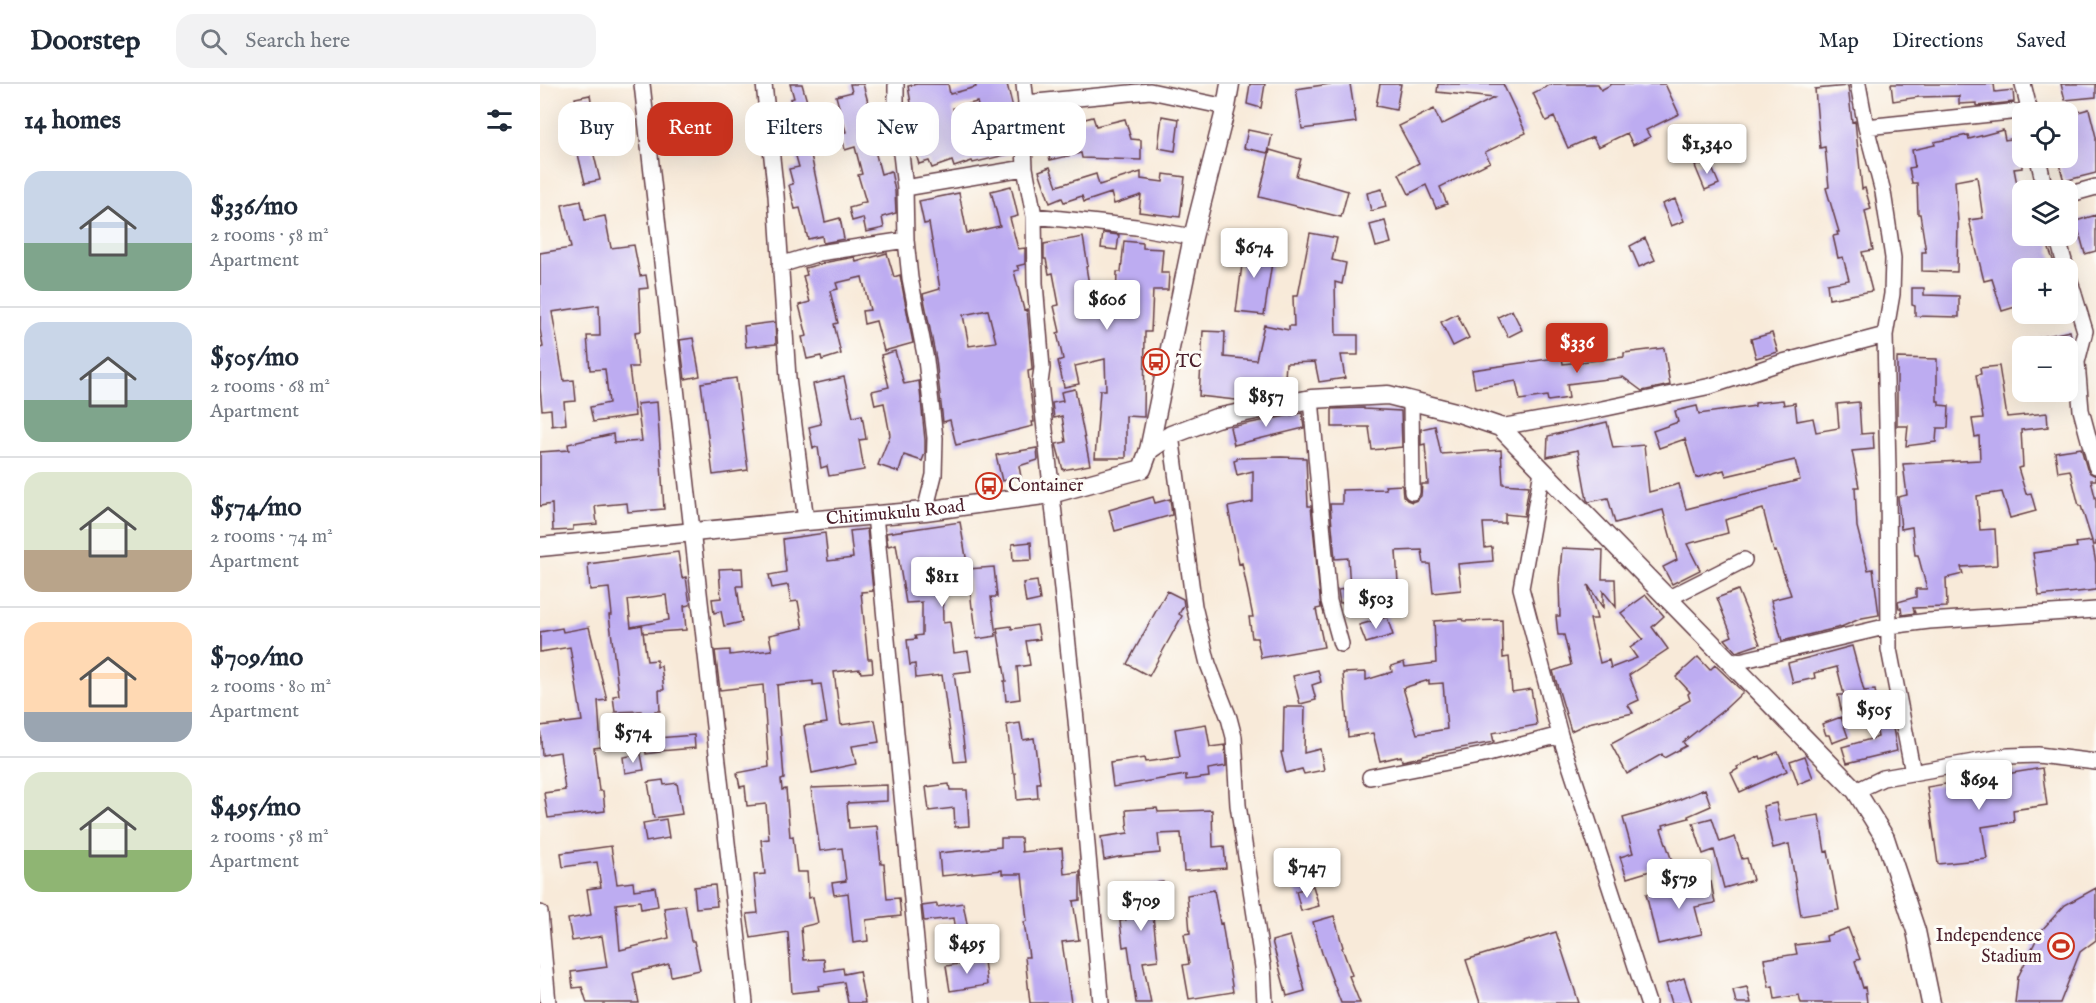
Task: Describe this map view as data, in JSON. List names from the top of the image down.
{
  "streets": {
    "street": ["Chitimukulu Road"]
  },
  "places": {
    "bus stop": ["TC", "Container"],
    "sports": ["Independence Stadium"]
  },
  "page": {
    "header": "Doorstep",
    "search": "Search here",
    "nav": ["Map", "Directions", "Saved"],
    "heading": "14 homes",
    "map_buttons": ["+", "−"],
    "chip": [
      "Buy",
      "Rent",
      "Filters",
      "New",
      "Apartment"
    ],
    "price": [
      "$1,340",
      "$674",
      "$606",
      "$336",
      "$857",
      "$811",
      "$503",
      "$505",
      "$574",
      "$694",
      "$747",
      "$579",
      "$709",
      "$495"
    ],
    "list": [
      {
        "name": "$336/mo",
        "note": "2 rooms · 58 m² · Apartment"
      },
      {
        "name": "$505/mo",
        "note": "2 rooms · 68 m² · Apartment"
      },
      {
        "name": "$574/mo",
        "note": "2 rooms · 74 m² · Apartment"
      },
      {
        "name": "$709/mo",
        "note": "2 rooms · 80 m² · Apartment"
      },
      {
        "name": "$495/mo",
        "note": "2 rooms · 58 m² · Apartment"
      }
    ]
  }
}
